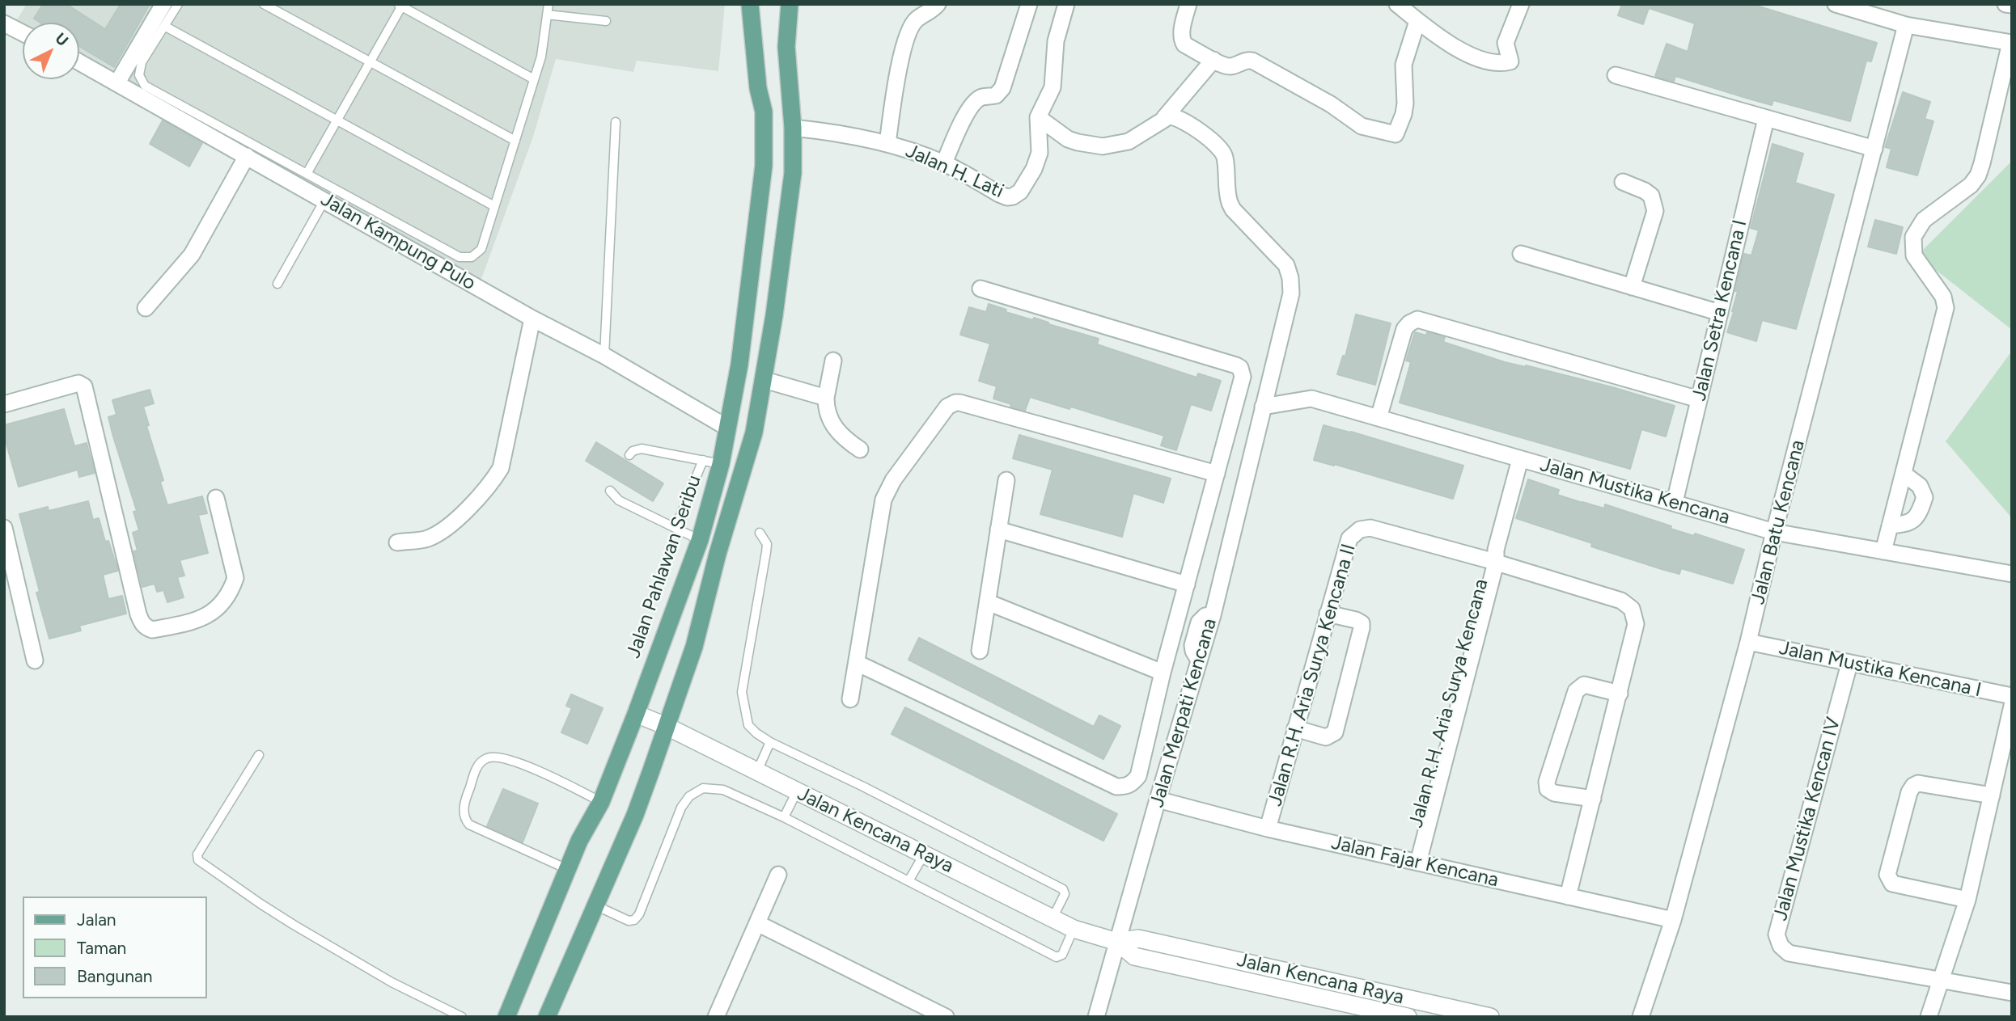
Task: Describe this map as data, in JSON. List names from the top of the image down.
{
  "streets": {
    "main road": ["Jalan Pahlawan Seribu"],
    "street": [
      "Jalan H. Lati",
      "Jalan Kampung Pulo",
      "Jalan Setra Kencana I",
      "Jalan Mustika Kencana",
      "Jalan Batu Kencana",
      "Jalan Mustika Kencana I",
      "Jalan R.H. Aria Surya Kencana II",
      "Jalan R.H. Aria Surya Kencana",
      "Jalan Merpati Kencana",
      "Jalan Mustika Kencan IV",
      "Jalan Kencana Raya",
      "Jalan Fajar Kencana"
    ]
  },
  "crossings": [
    ["Jalan Kampung Pulo", "Jalan Pahlawan Seribu"],
    ["Jalan Setra Kencana I", "Jalan Mustika Kencana"],
    ["Jalan Mustika Kencana", "Jalan Batu Kencana"],
    ["Jalan Mustika Kencana", "Jalan R.H. Aria Surya Kencana"],
    ["Jalan Mustika Kencana", "Jalan Merpati Kencana"],
    ["Jalan Batu Kencana", "Jalan Mustika Kencana I"],
    ["Jalan Batu Kencana", "Jalan Fajar Kencana"],
    ["Jalan Pahlawan Seribu", "Jalan Kencana Raya"],
    ["Jalan Mustika Kencana I", "Jalan Mustika Kencan IV"],
    ["Jalan R.H. Aria Surya Kencana II", "Jalan R.H. Aria Surya Kencana"],
    ["Jalan R.H. Aria Surya Kencana II", "Jalan Fajar Kencana"],
    ["Jalan R.H. Aria Surya Kencana", "Jalan Fajar Kencana"],
    ["Jalan Merpati Kencana", "Jalan Kencana Raya"],
    ["Jalan Merpati Kencana", "Jalan Fajar Kencana"]
  ],
  "legend": ["Jalan", "Taman", "Bangunan"],
  "north": "top right"
}
